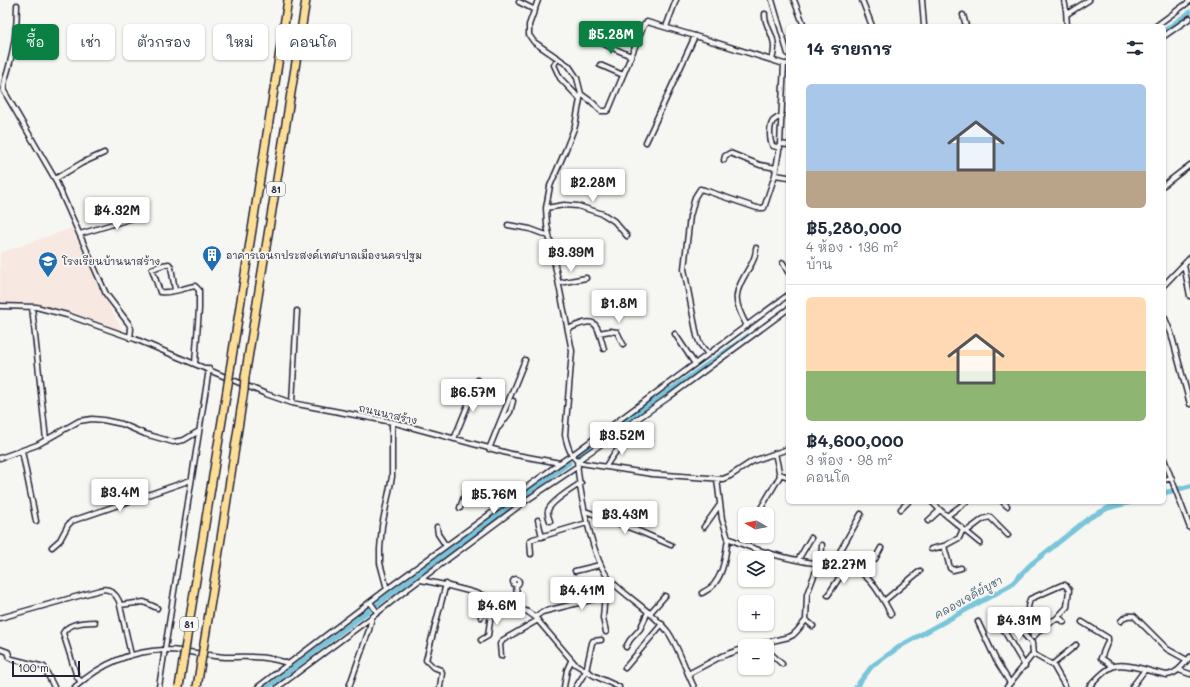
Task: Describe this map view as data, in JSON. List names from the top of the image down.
{
  "streets": {
    "highway": ["81"],
    "street": ["ถนนนาสร้าง"]
  },
  "water": ["คลองเจดีย์บูชา"],
  "places": {
    "building": ["อาคารเอนกประสงค์เทศบาลเมืองนครปฐม"],
    "school or university": ["โรงเรียนบ้านนาสร้าง"]
  },
  "scale_bar": "100 m",
  "north": "left",
  "page": {
    "price": [
      "฿5.28M",
      "฿2.28M",
      "฿4.32M",
      "฿3.39M",
      "฿1.8M",
      "฿6.57M",
      "฿3.52M",
      "฿3.4M",
      "฿5.76M",
      "฿3.43M",
      "฿2.27M",
      "฿4.41M",
      "฿4.6M",
      "฿4.31M"
    ],
    "chip": [
      "ซื้อ",
      "เช่า",
      "ตัวกรอง",
      "ใหม่",
      "คอนโด"
    ],
    "heading": "14 รายการ",
    "list": [
      {
        "name": "฿5,280,000",
        "note": "4 ห้อง · 136 m² · บ้าน"
      },
      {
        "name": "฿4,600,000",
        "note": "3 ห้อง · 98 m² · คอนโด"
      }
    ],
    "map_buttons": ["+", "−"],
    "scale": "100 m"
  }
}
